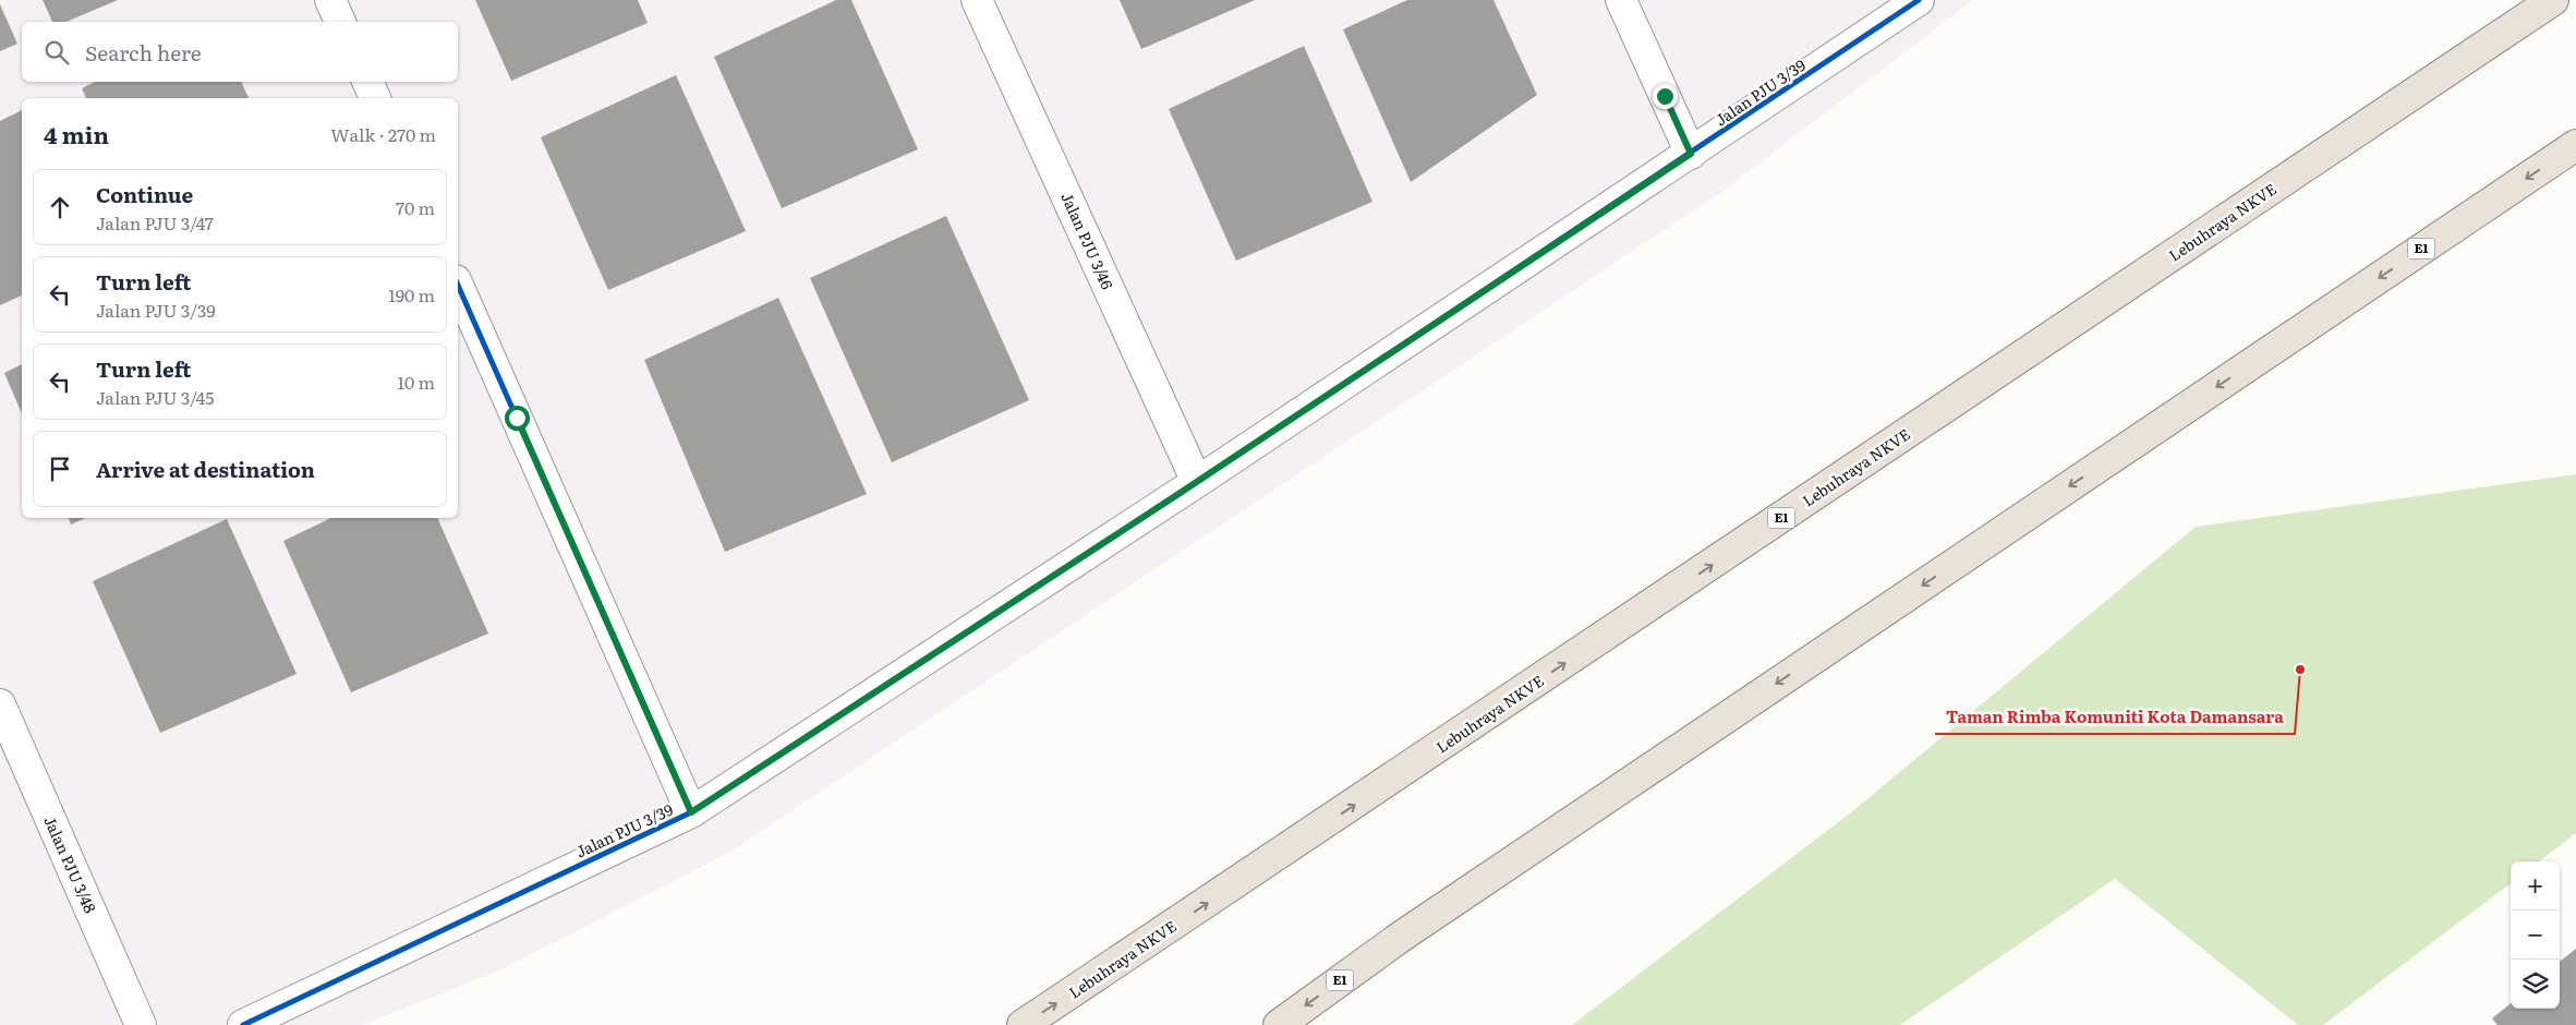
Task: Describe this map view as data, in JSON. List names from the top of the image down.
{
  "streets": {
    "highway": ["Lebuhraya NKVE", "E1"],
    "street": ["Jalan PJU 3/39", "Jalan PJU 3/46", "Jalan PJU 3/48"]
  },
  "crossings": [
    ["Jalan PJU 3/39", "Jalan PJU 3/46"]
  ],
  "places": ["Taman Rimba Komuniti Kota Damansara"],
  "page": {
    "search": "Search here",
    "heading": ["4 min", "Walk · 270 m"],
    "list": [
      ["Continue", "Jalan PJU 3/47", "70 m"],
      ["Turn left", "Jalan PJU 3/39", "190 m"],
      ["Turn left", "Jalan PJU 3/45", "10 m"],
      "Arrive at destination"
    ],
    "map_buttons": ["+", "−"]
  }
}
